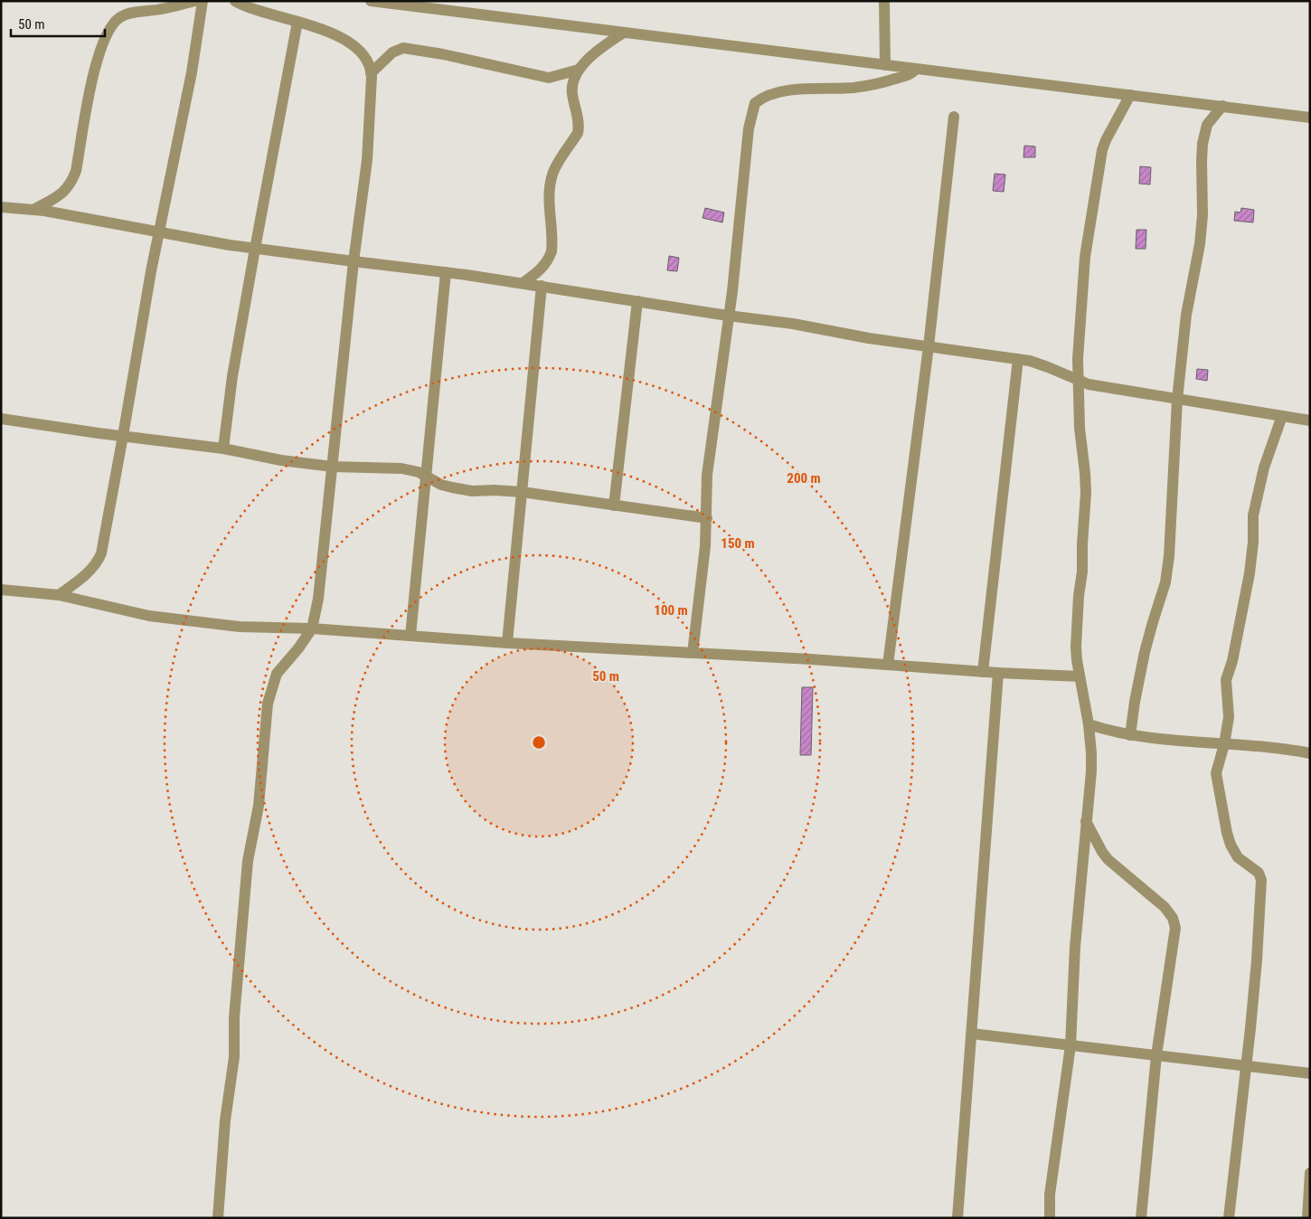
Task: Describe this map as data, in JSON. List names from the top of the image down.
{
  "scale_bar": "50 m",
  "rings": [
    "200 m",
    "150 m",
    "100 m",
    "50 m"
  ]
}
